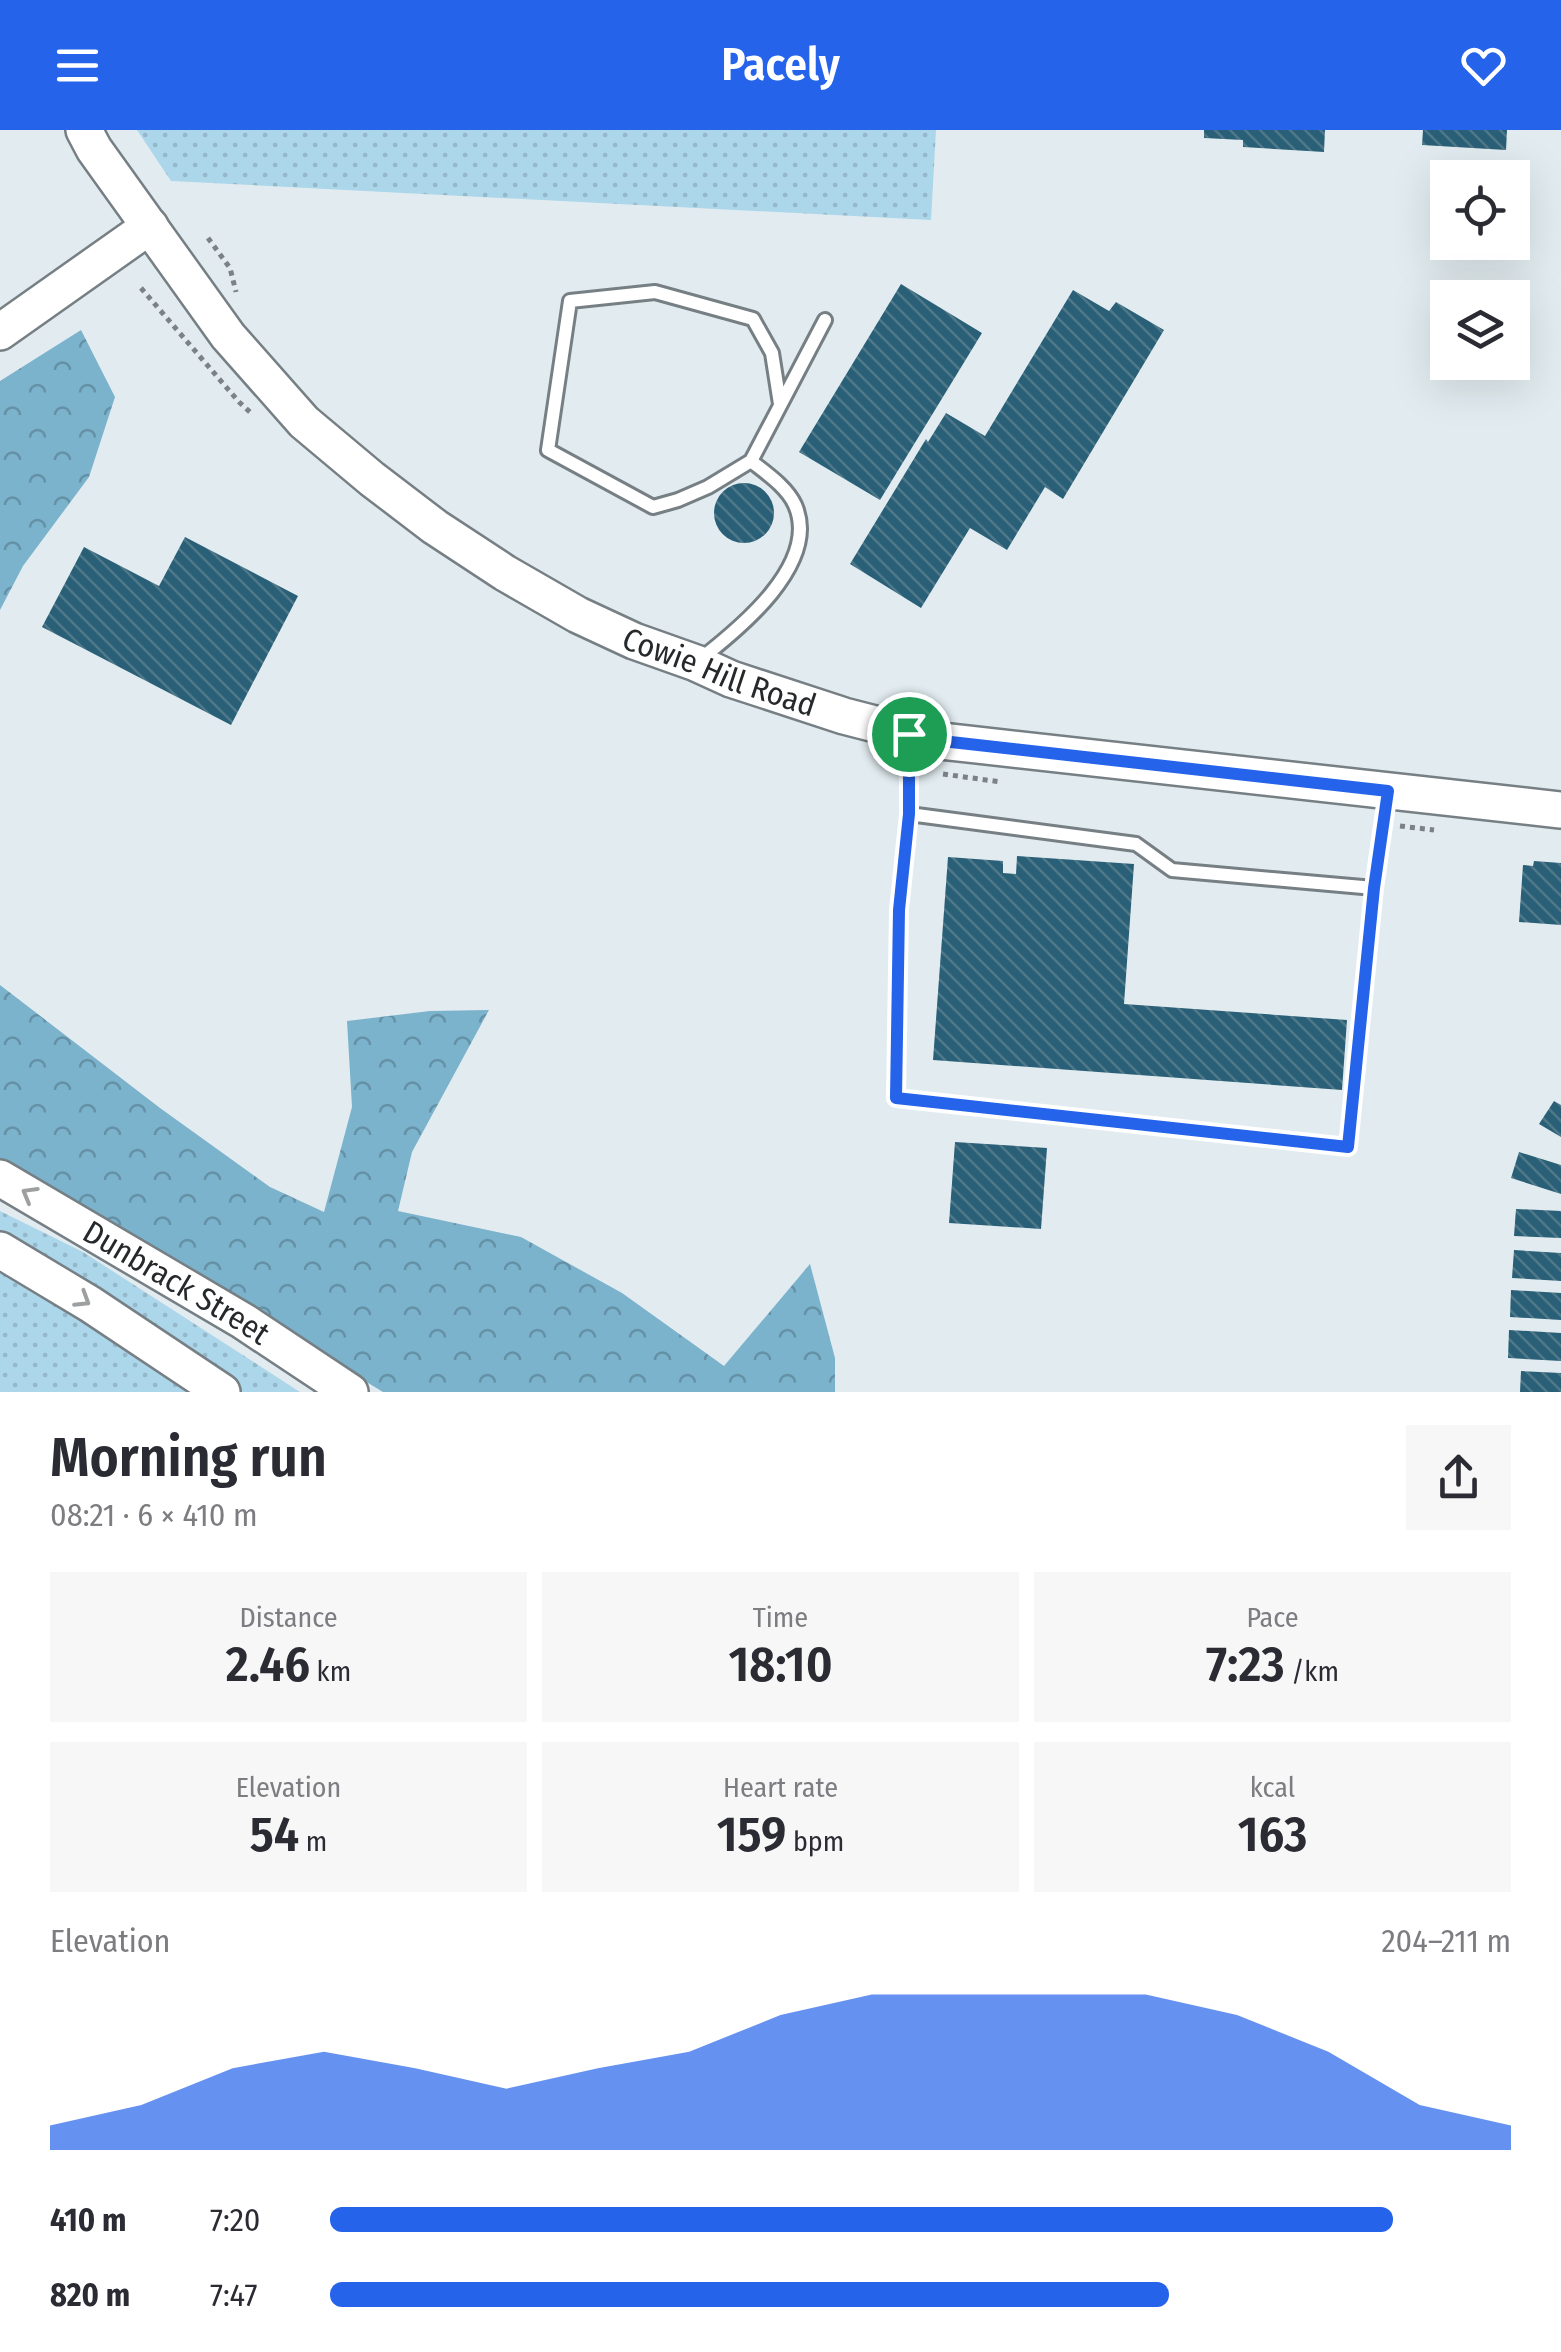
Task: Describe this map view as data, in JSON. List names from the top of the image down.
{
  "streets": {
    "street": ["Cowie Hill Road", "Dunbrack Street"]
  },
  "page": {
    "header": "Pacely",
    "heading": ["Morning run", "08:21 · 6 × 410 m"],
    "stats": [
      ["Distance", "2.46 km"],
      ["Time", "18:10"],
      ["Pace", "7:23 /km"],
      ["Elevation", "54 m"],
      ["Heart rate", "159 bpm"],
      ["kcal", "163"]
    ],
    "chart": ["Elevation", "204–211 m"],
    "list": [
      {
        "name": "410 m",
        "note": "7:20"
      },
      {
        "name": "820 m",
        "note": "7:47"
      }
    ]
  }
}
